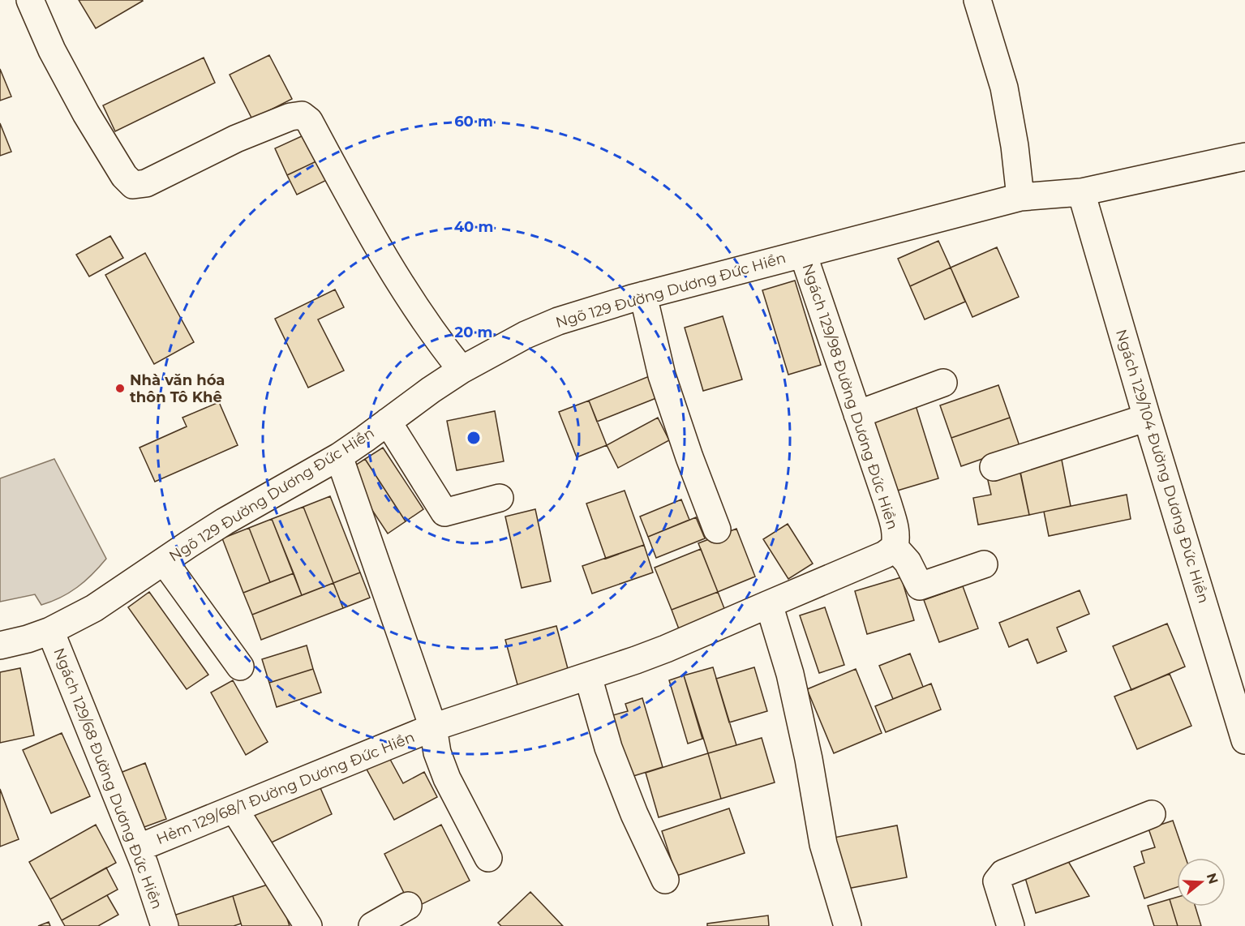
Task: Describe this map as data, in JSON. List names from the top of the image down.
{
  "streets": {
    "street": [
      "Ngõ 129 Đường Dương Đức Hiền",
      "Ngách 129/98 Đường Dương Đức Hiền",
      "Ngách 129/104 Đường Dương Đức Hiền",
      "Ngách 129/68 Đường Dương Đức Hiền",
      "Hẻm 129/68/1 Đường Dương Đức Hiền"
    ]
  },
  "crossings": [
    ["Ngõ 129 Đường Dương Đức Hiền", "Ngách 129/98 Đường Dương Đức Hiền"],
    ["Ngõ 129 Đường Dương Đức Hiền", "Ngách 129/104 Đường Dương Đức Hiền"],
    ["Ngõ 129 Đường Dương Đức Hiền", "Ngách 129/68 Đường Dương Đức Hiền"],
    ["Ngách 129/98 Đường Dương Đức Hiền", "Hẻm 129/68/1 Đường Dương Đức Hiền"],
    ["Ngách 129/68 Đường Dương Đức Hiền", "Hẻm 129/68/1 Đường Dương Đức Hiền"]
  ],
  "places": ["Nhà văn hóa thôn Tô Khê"],
  "north": "right",
  "rings": ["60 m", "40 m", "20 m"]
}
